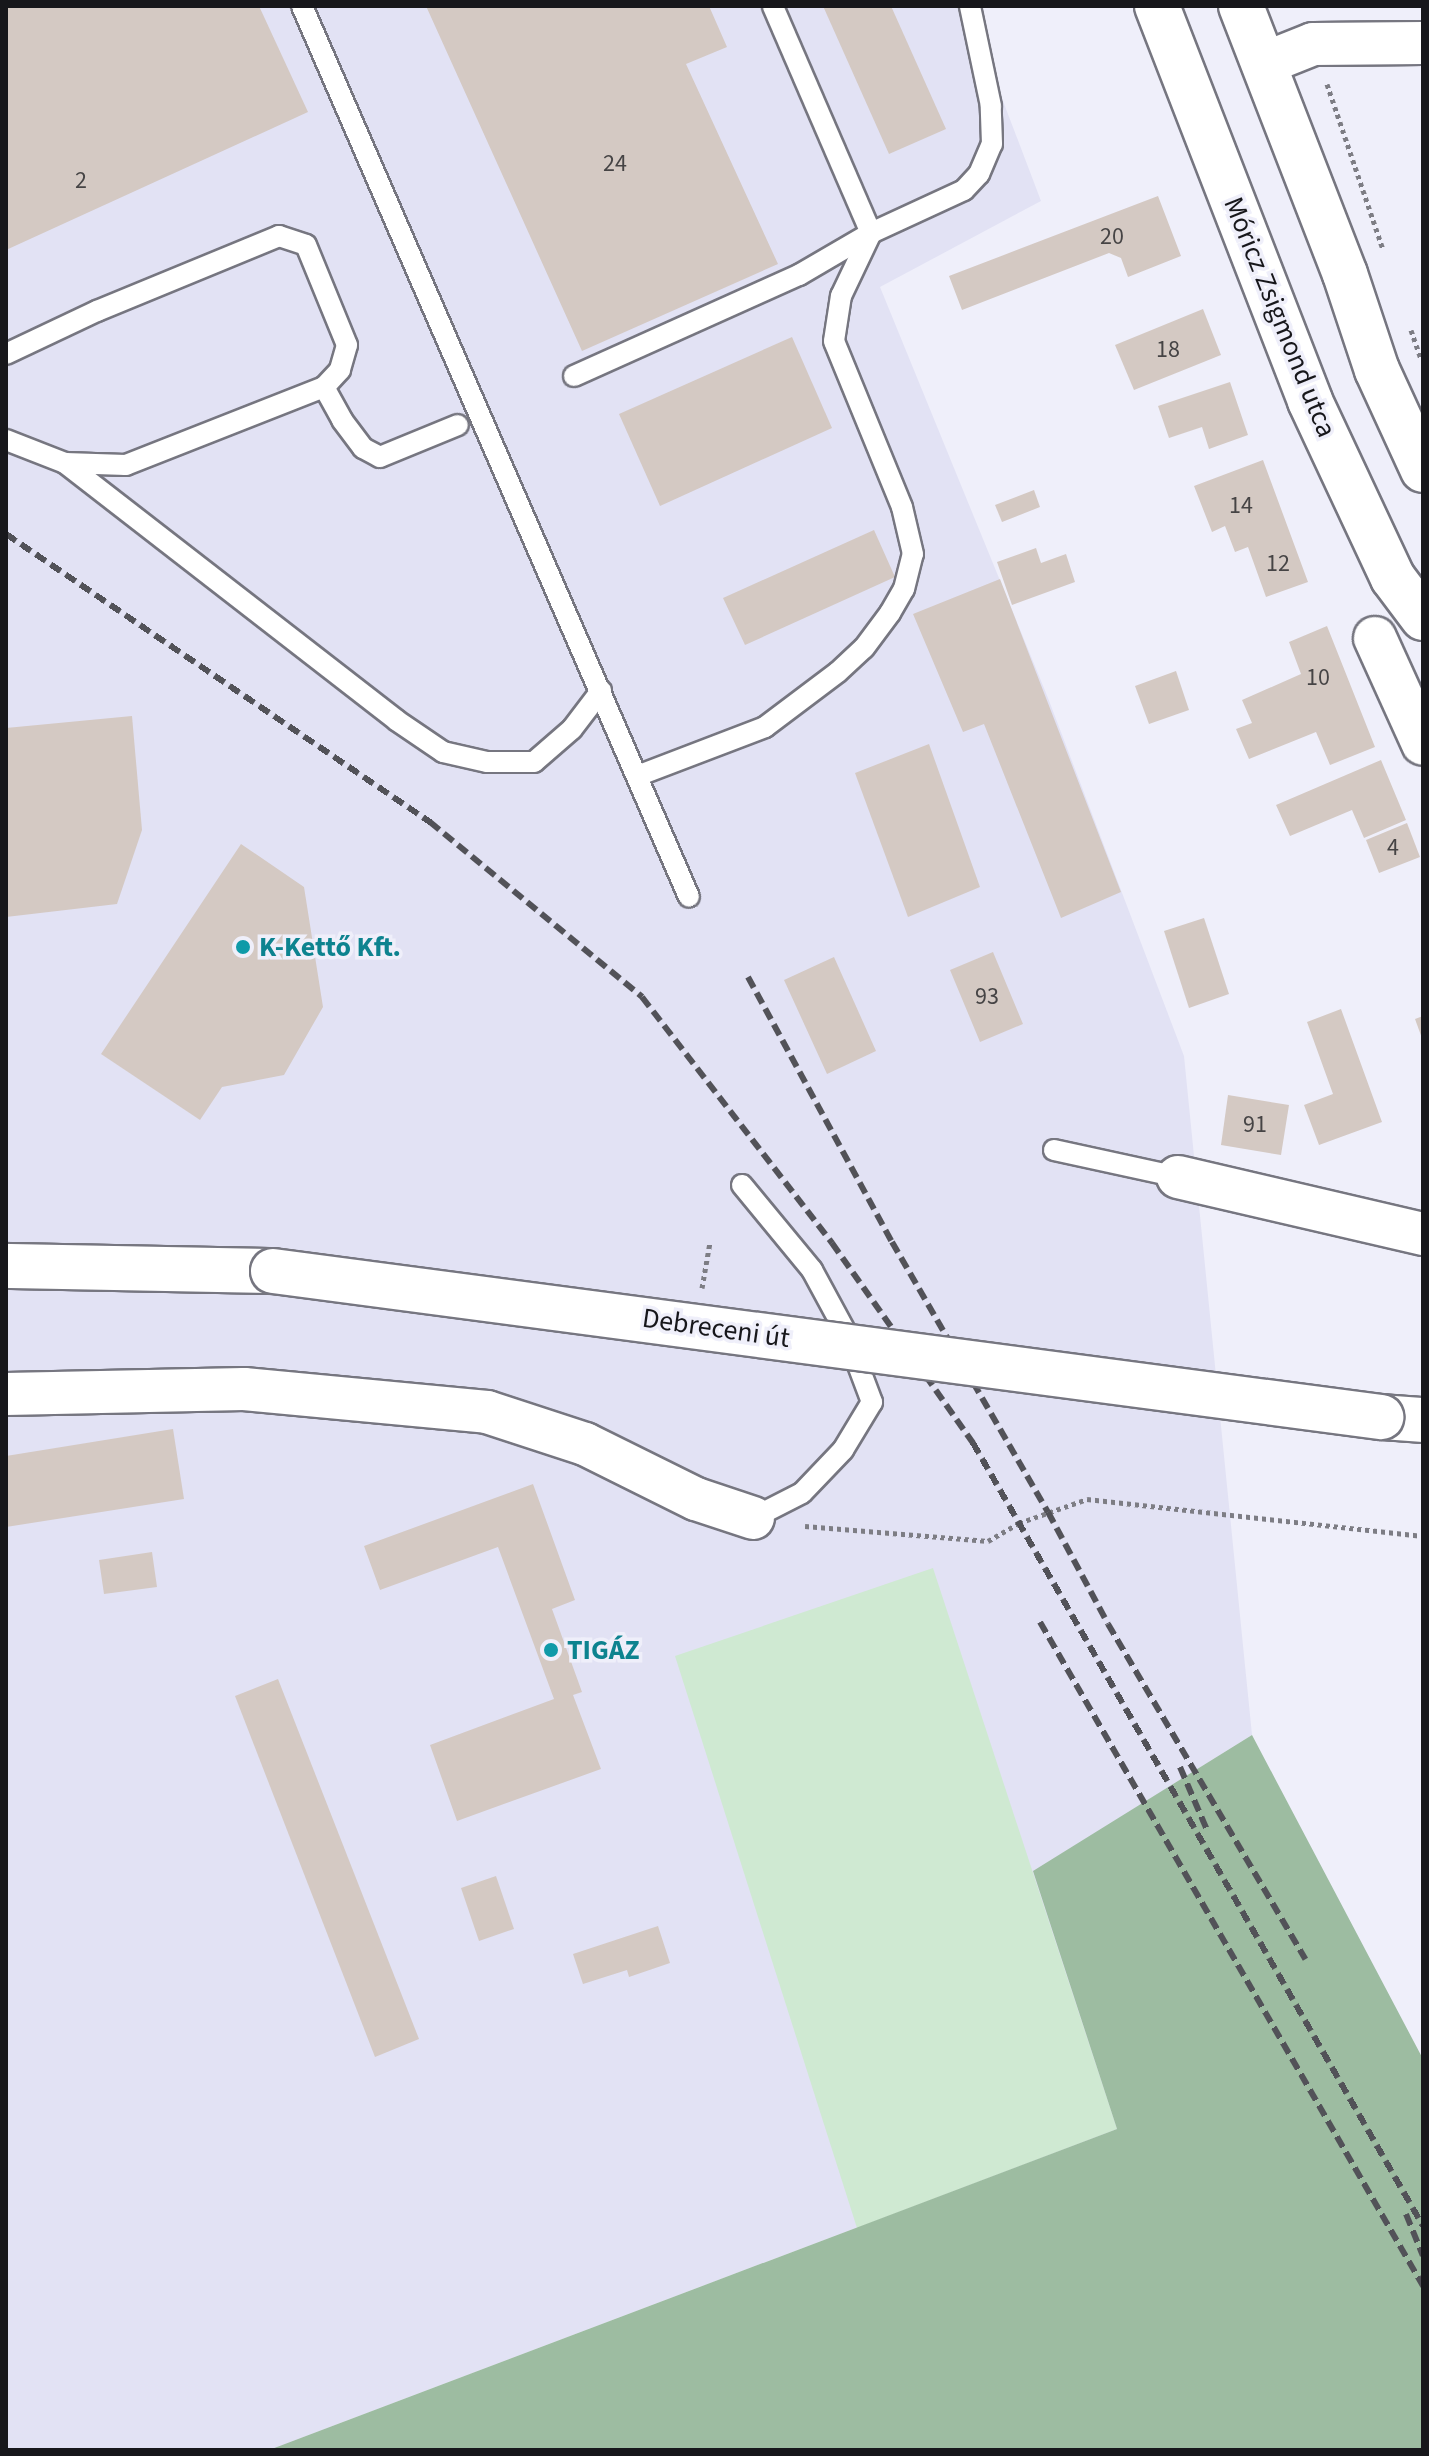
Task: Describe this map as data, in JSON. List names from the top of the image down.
{
  "streets": {
    "main road": ["Móricz Zsigmond utca", "Debreceni út"]
  },
  "places": ["K-Kettő Kft.", "TIGÁZ"],
  "house_numbers": [
    "24",
    "2",
    "20",
    "18",
    "14",
    "12",
    "10",
    "4",
    "93",
    "91"
  ]
}
